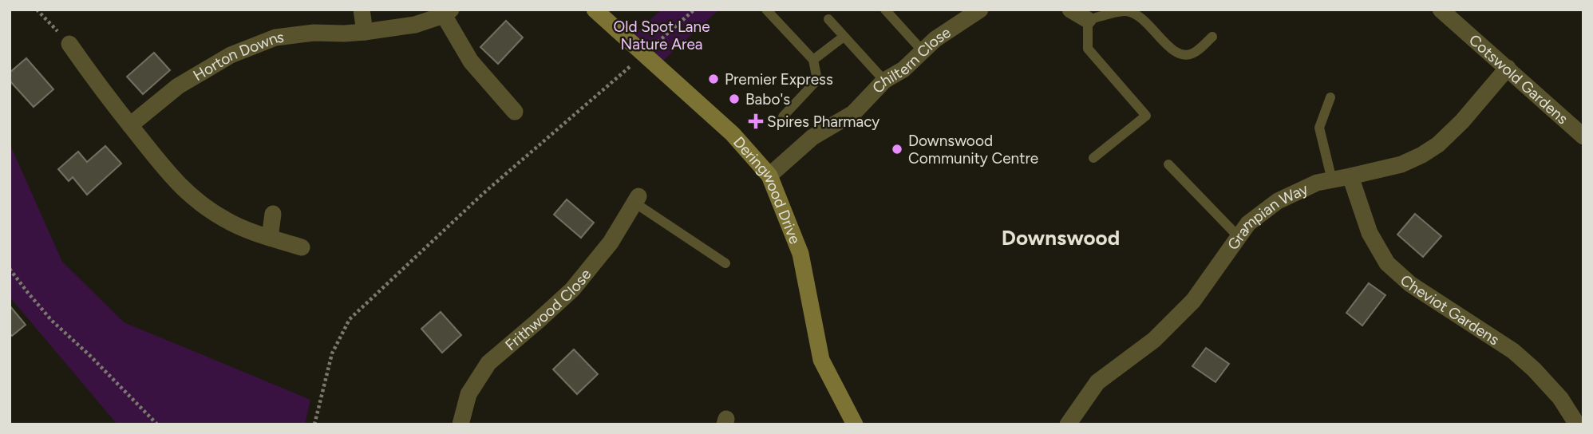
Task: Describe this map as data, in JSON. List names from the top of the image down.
{
  "streets": {
    "street": [
      "Horton Downs",
      "Chiltern Close",
      "Cotswold Gardens",
      "Deringwood Drive",
      "Grampian Way",
      "Frithwood Close",
      "Cheviot Gardens"
    ]
  },
  "crossings": [
    ["Chiltern Close", "Deringwood Drive"],
    ["Cotswold Gardens", "Grampian Way"],
    ["Grampian Way", "Cheviot Gardens"]
  ],
  "districts": ["Downswood"],
  "parks": ["Old Spot Lane Nature Area"],
  "places": {
    "other": ["Premier Express", "Babo's", "Downswood Community Centre"],
    "health": ["Spires Pharmacy"]
  }
}
